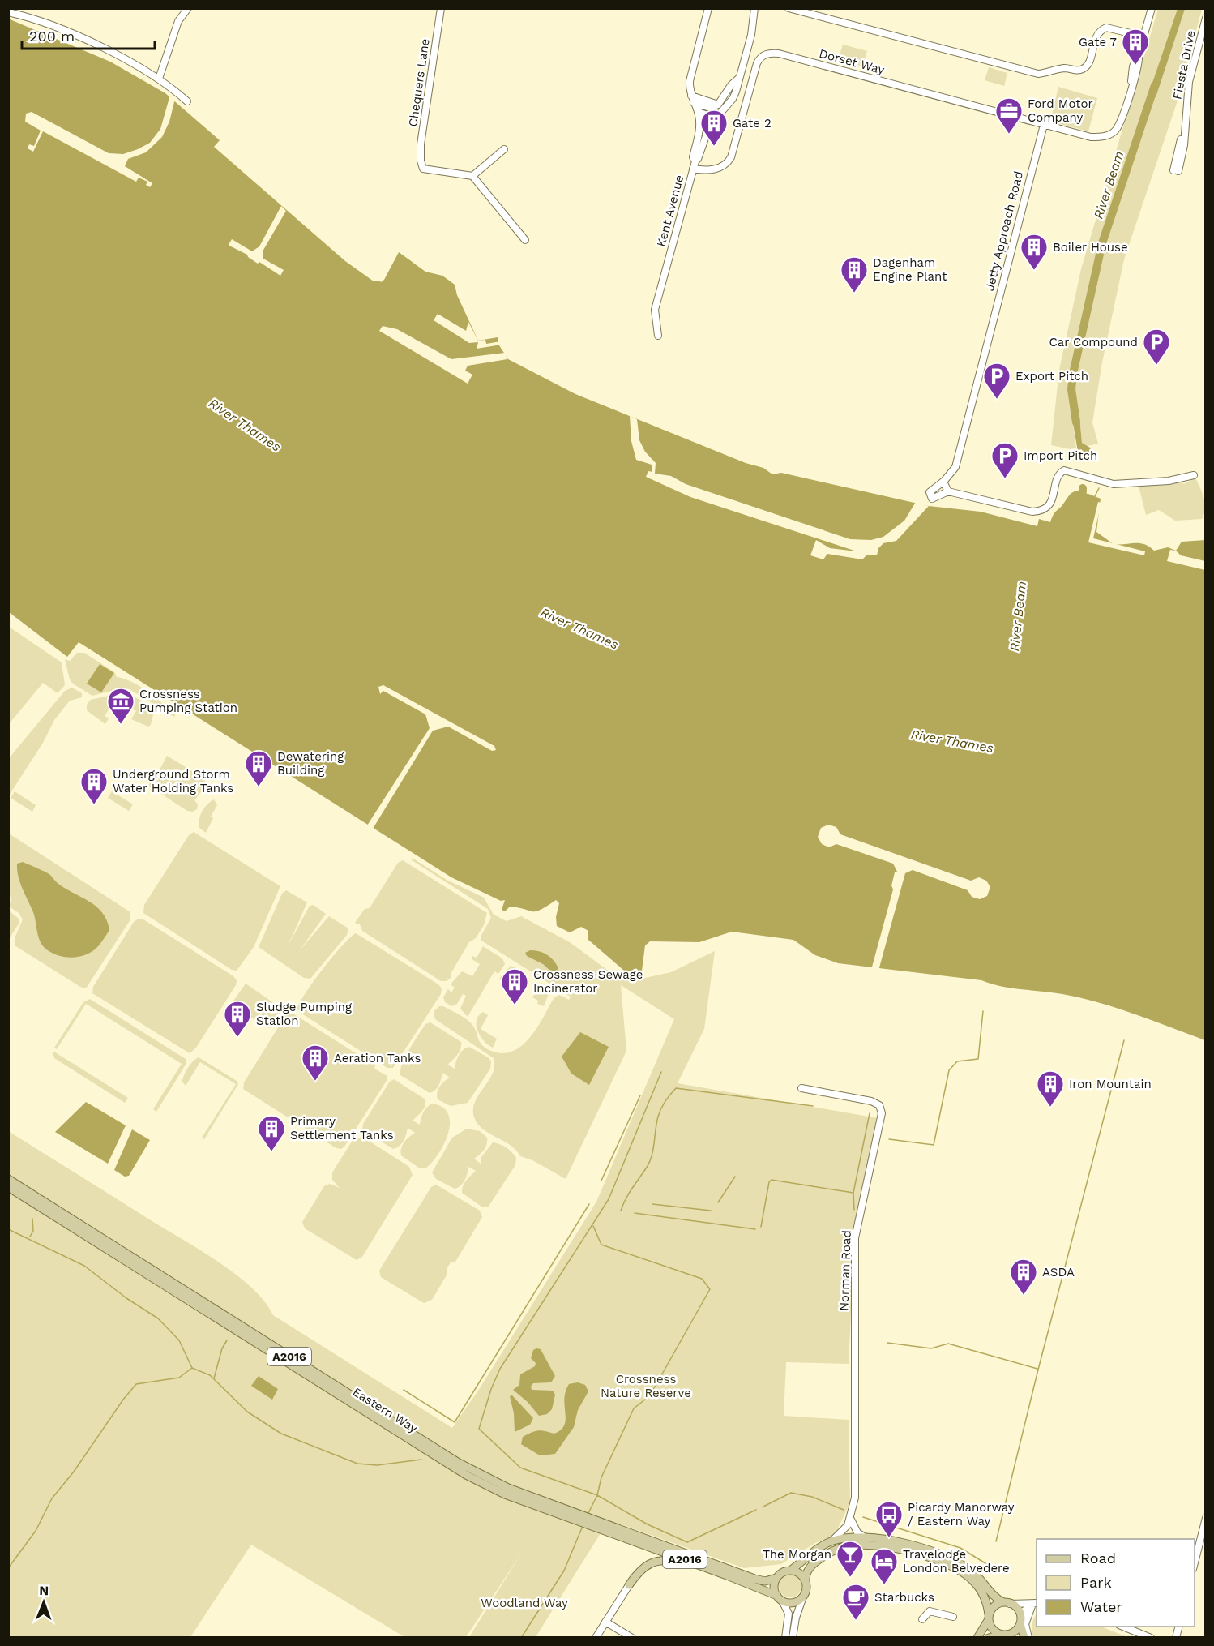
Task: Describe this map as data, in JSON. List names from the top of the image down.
{
  "streets": {
    "main road": ["A2016", "Eastern Way"],
    "street": [
      "Dorset Way",
      "Fiesta Drive",
      "Chequers Lane",
      "Kent Avenue",
      "Jetty Approach Road",
      "Norman Road"
    ]
  },
  "crossings": [
    ["Dorset Way", "Kent Avenue"],
    ["Dorset Way", "Jetty Approach Road"]
  ],
  "water": ["River Beam", "River Thames"],
  "parks": ["Crossness Nature Reserve", "Woodland Way"],
  "places": {
    "building": [
      "Gate 7",
      "Gate 2",
      "Boiler House",
      "Dagenham Engine Plant",
      "Dewatering Building",
      "Underground Storm Water Holding Tanks",
      "Crossness Sewage Incinerator",
      "Sludge Pumping Station",
      "Aeration Tanks",
      "Iron Mountain",
      "Primary Settlement Tanks",
      "ASDA"
    ],
    "office": ["Ford Motor Company"],
    "parking": ["Car Compound", "Export Pitch", "Import Pitch"],
    "museum": ["Crossness Pumping Station"],
    "bus stop": ["Picardy Manorway / Eastern Way"],
    "bar": ["The Morgan"],
    "hotel": ["Travelodge London Belvedere"],
    "cafe": ["Starbucks"]
  },
  "legend": ["Road", "Park", "Water"],
  "scale_bar": "200 m",
  "north": "top"
}
